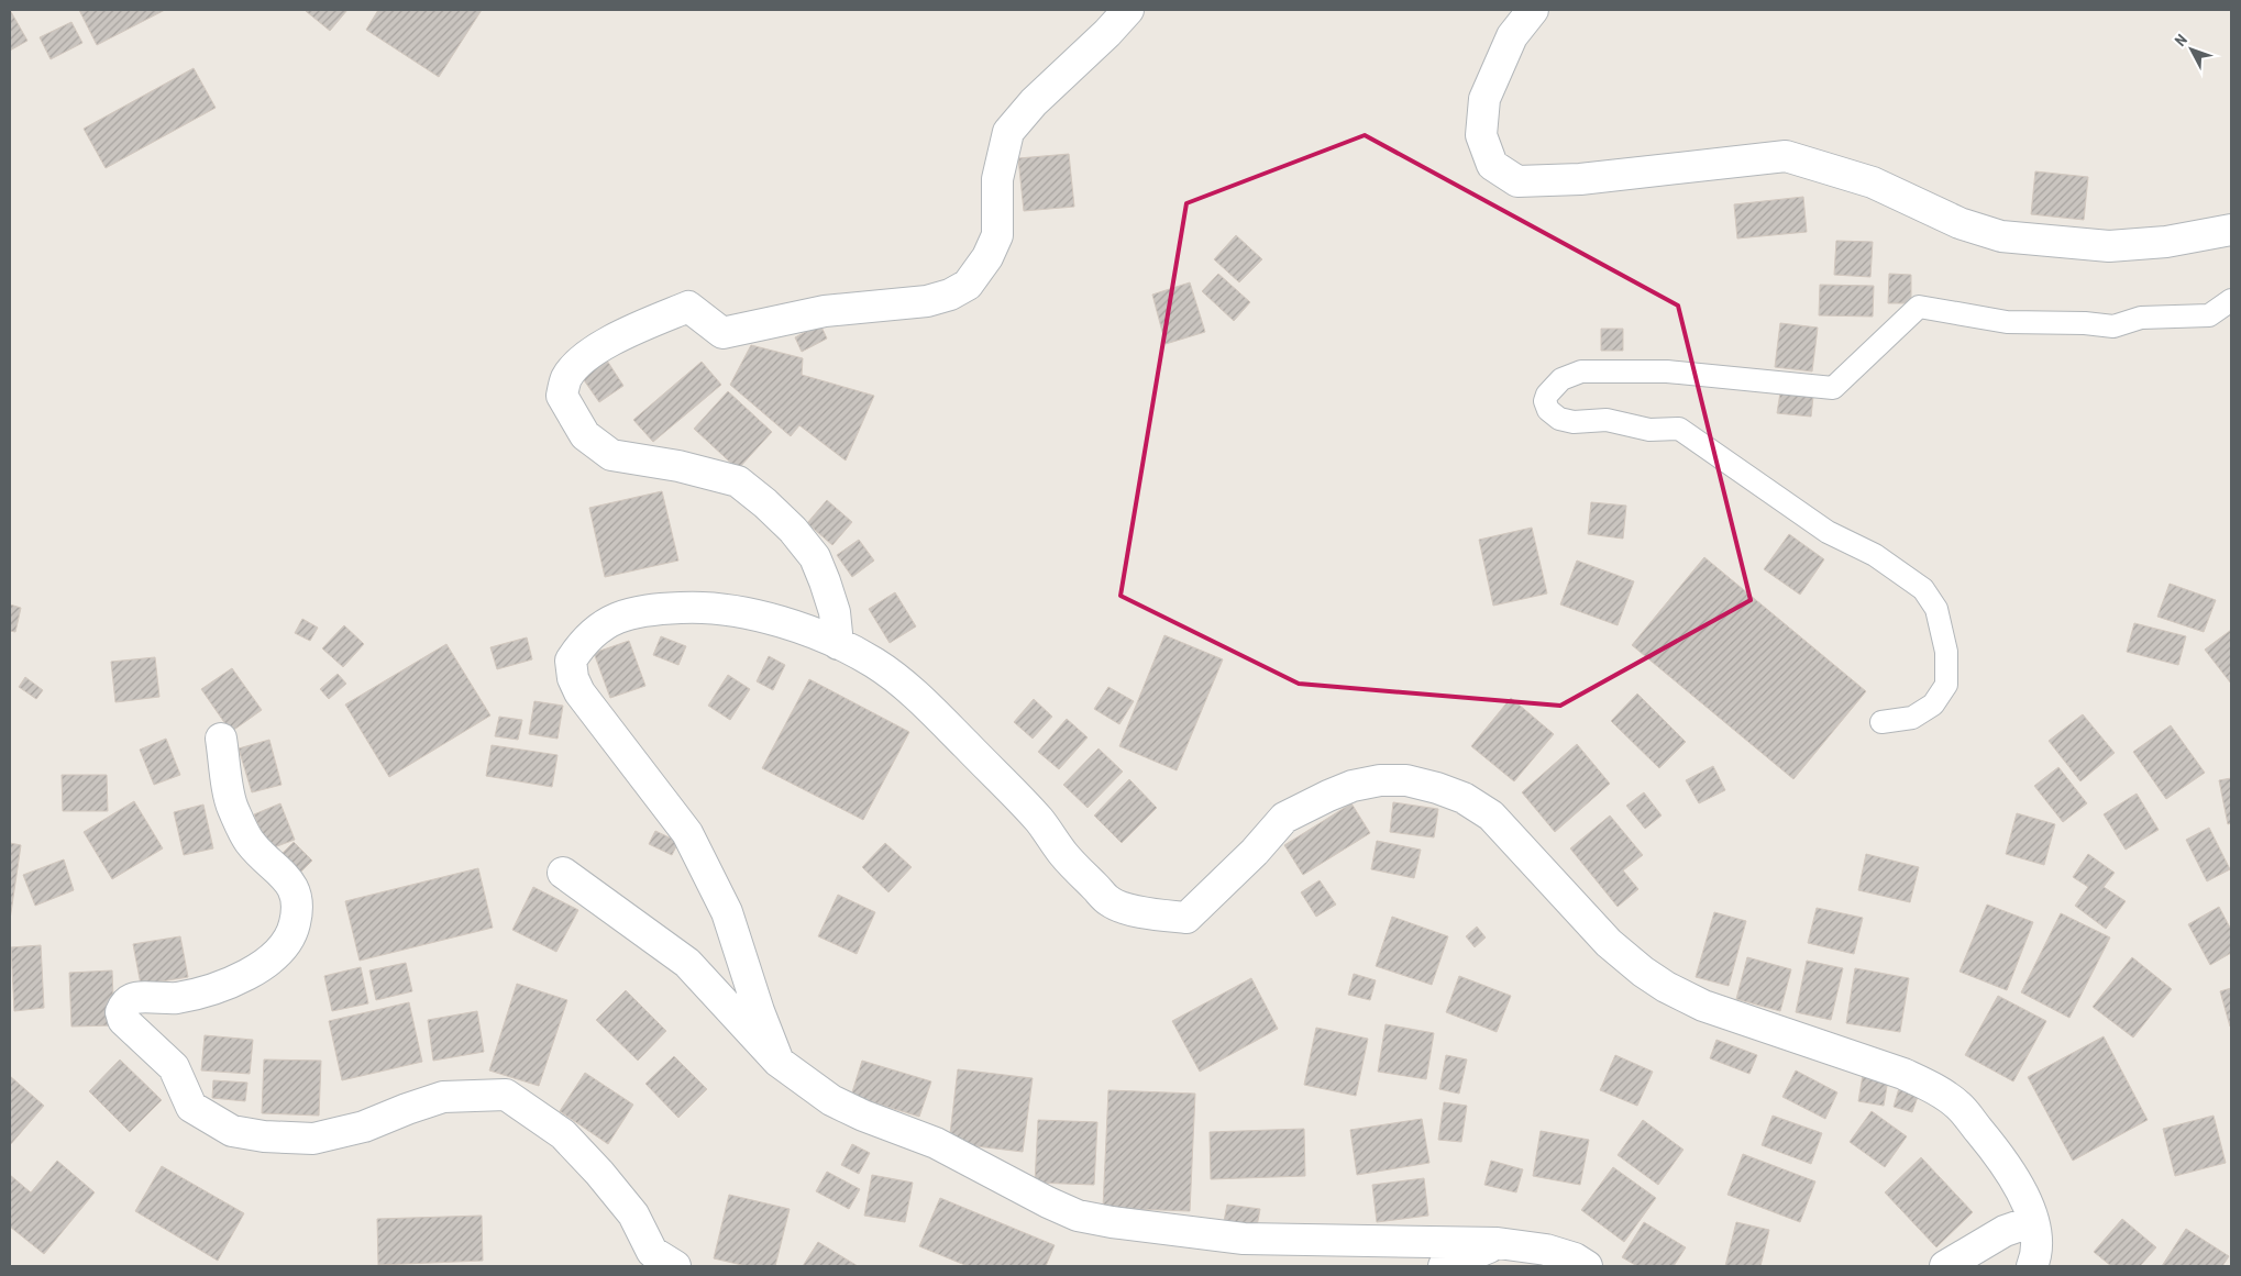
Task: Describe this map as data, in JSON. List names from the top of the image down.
{
  "north": "top left"
}
